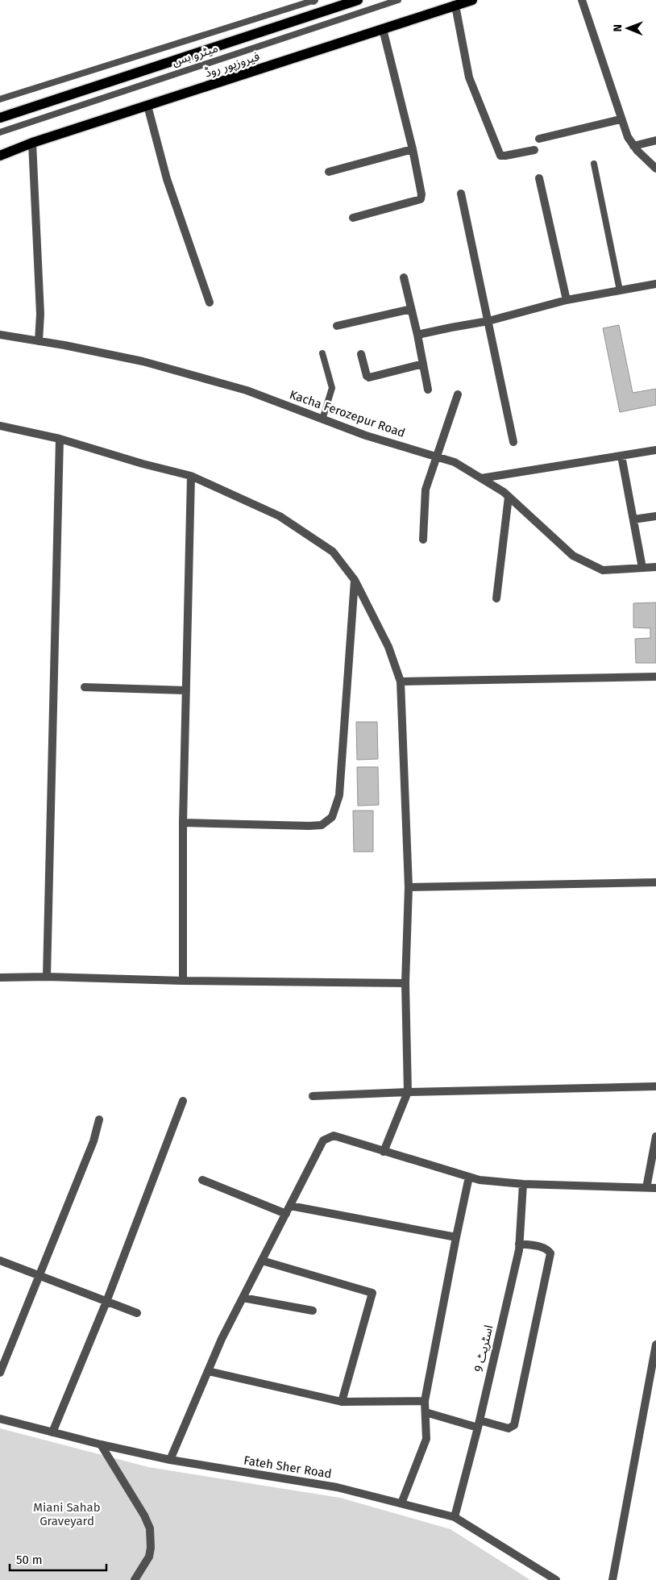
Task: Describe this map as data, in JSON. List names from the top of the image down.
{
  "streets": {
    "main road": ["فیروزپور روڈ"],
    "street": ["Kacha Ferozepur Road", "اسٹریٹ 9", "Fateh Sher Road"],
    "lane": ["میٹرو بس"]
  },
  "crossings": [
    ["اسٹریٹ 9", "Fateh Sher Road"]
  ],
  "parks": ["Miani Sahab Graveyard"],
  "scale_bar": "50 m",
  "north": "left"
}
